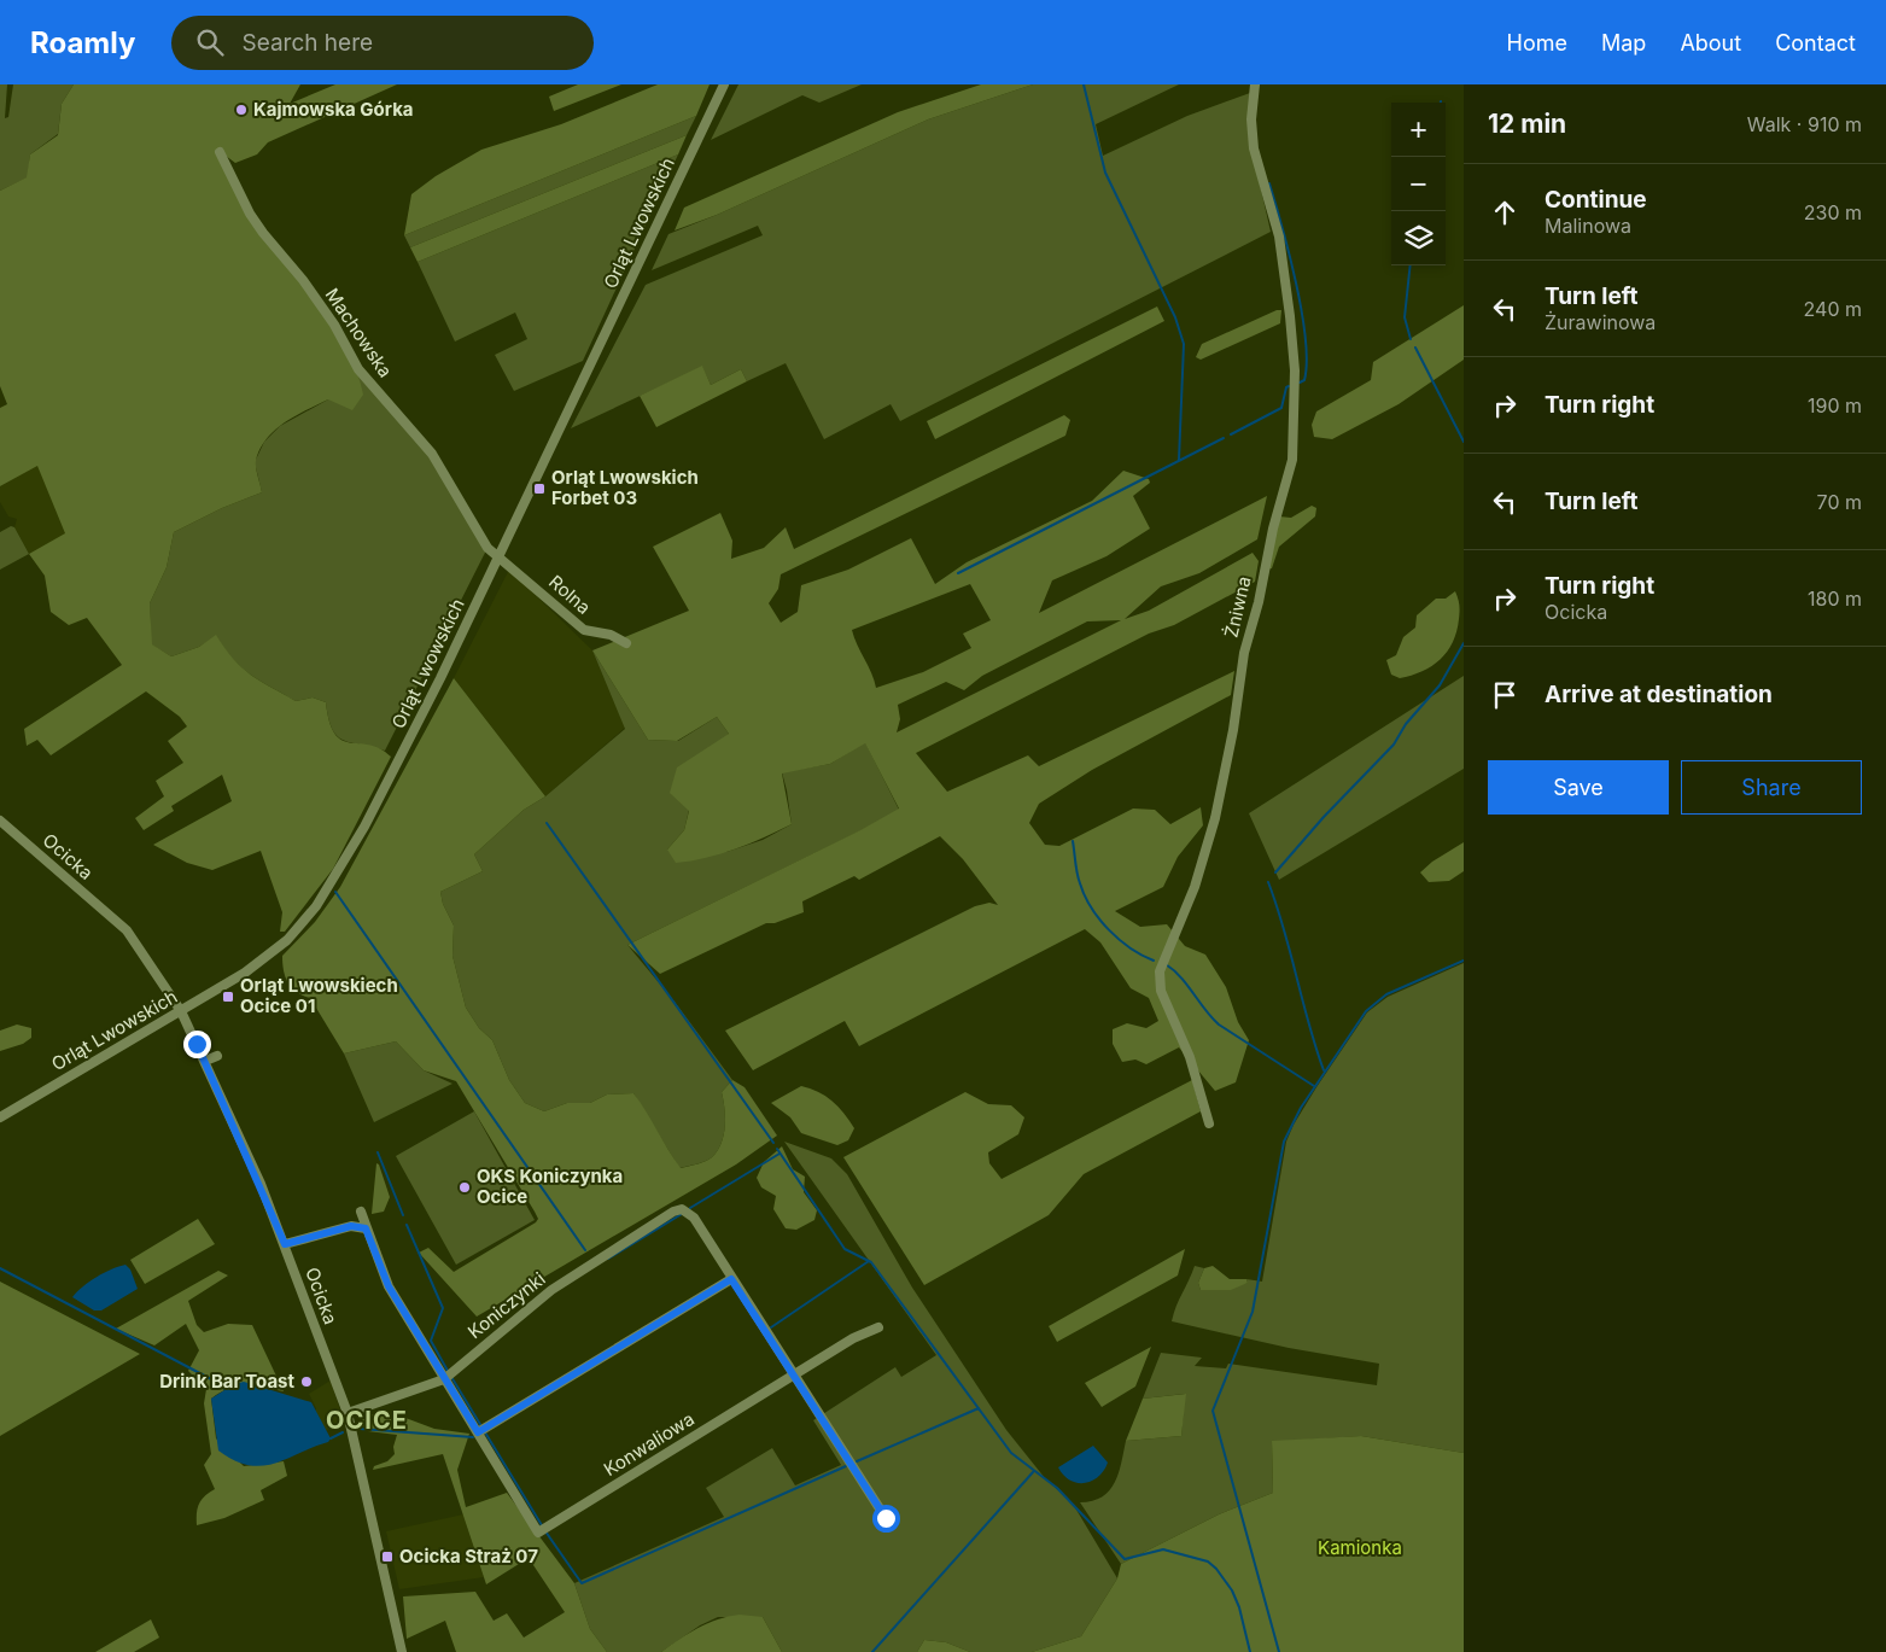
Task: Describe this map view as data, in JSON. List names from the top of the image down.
{
  "streets": {
    "street": [
      "Orląt Lwowskich",
      "Machowska",
      "Rolna",
      "Żniwna",
      "Ocicka",
      "Koniczynki",
      "Konwaliowa"
    ]
  },
  "crossings": [
    ["Orląt Lwowskich", "Machowska"],
    ["Orląt Lwowskich", "Rolna"],
    ["Orląt Lwowskich", "Ocicka"],
    ["Machowska", "Rolna"],
    ["Ocicka", "Koniczynki"]
  ],
  "districts": ["OCICE"],
  "parks": ["Kamionka"],
  "places": {
    "other": ["Kajmowska Górka", "OKS Koniczynka Ocice", "Drink Bar Toast"],
    "transit": ["Orląt Lwowskich Forbet 03", "Orląt Lwowskiech Ocice 01", "Ocicka Straż 07"]
  },
  "page": {
    "header": "Roamly",
    "search": "Search here",
    "nav": [
      "Home",
      "Map",
      "About",
      "Contact"
    ],
    "heading": ["12 min", "Walk · 910 m"],
    "map_buttons": ["+", "−"],
    "list": [
      ["Continue", "Malinowa", "230 m"],
      ["Turn left", "Żurawinowa", "240 m"],
      ["Turn right", "190 m"],
      ["Turn left", "70 m"],
      ["Turn right", "Ocicka", "180 m"],
      "Arrive at destination"
    ],
    "buttons": ["Save", "Share"]
  }
}
